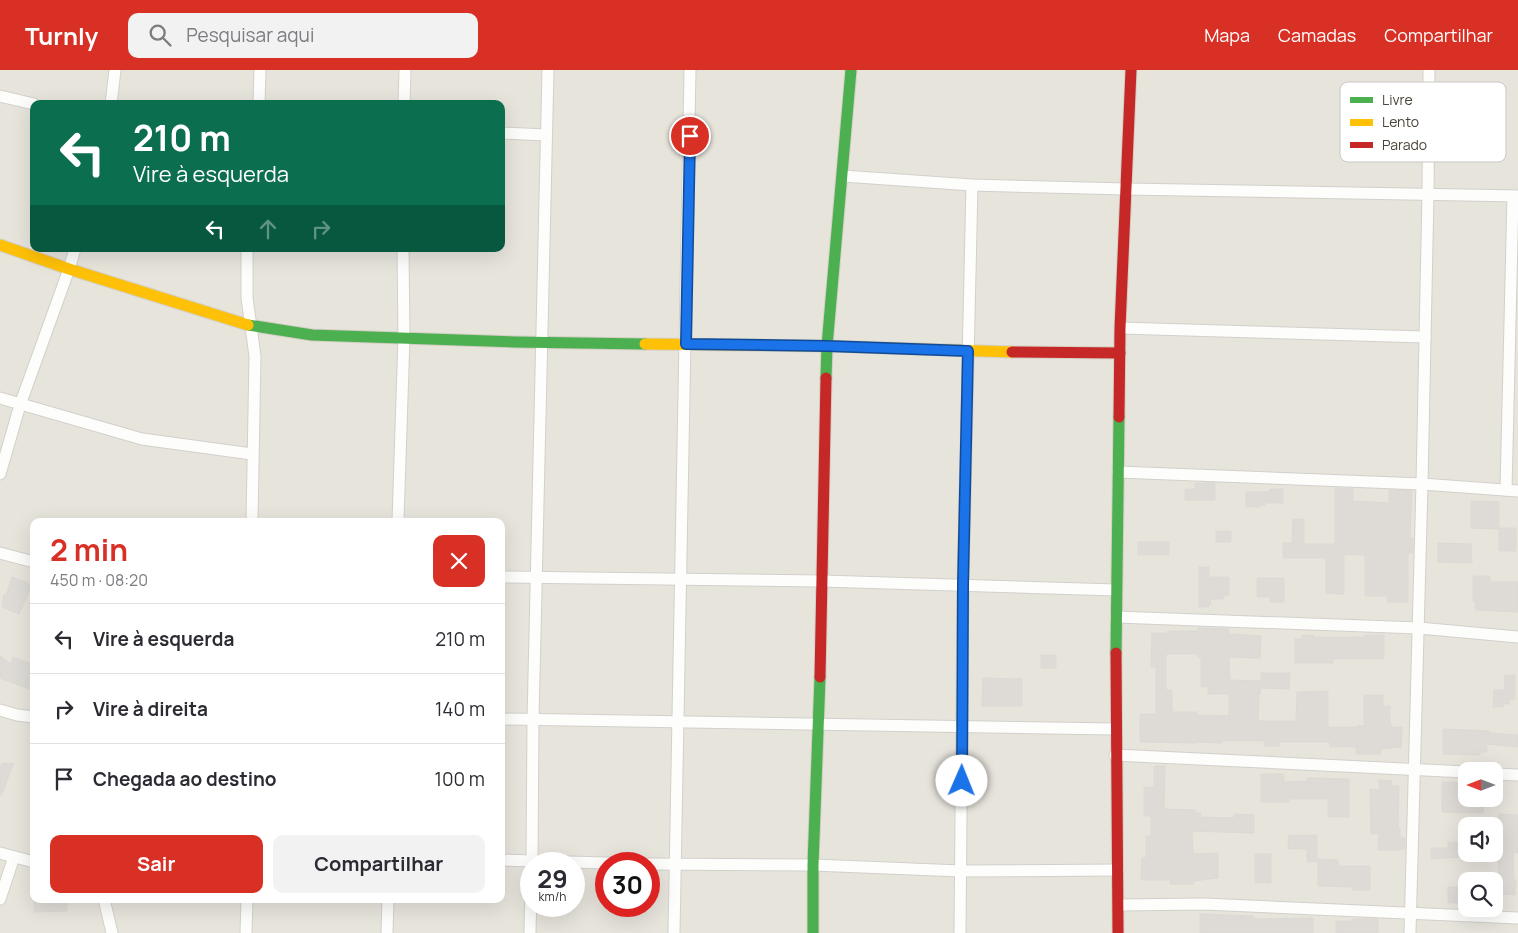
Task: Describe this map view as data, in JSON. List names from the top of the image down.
{
  "legend": ["Livre", "Lento", "Parado"],
  "north": "left",
  "page": {
    "header": "Turnly",
    "search": "Pesquisar aqui",
    "nav": ["Mapa", "Camadas", "Compartilhar"],
    "turn": ["210 m", "Vire à esquerda"],
    "heading": ["2 min", "450 m · 08:20"],
    "list": [
      {
        "name": "Vire à esquerda",
        "value": "210 m"
      },
      {
        "name": "Vire à direita",
        "value": "140 m"
      },
      {
        "name": "Chegada ao destino",
        "value": "100 m"
      }
    ],
    "buttons": ["Sair", "Compartilhar"],
    "speed": "29 km/h",
    "limit": "30"
  }
}
